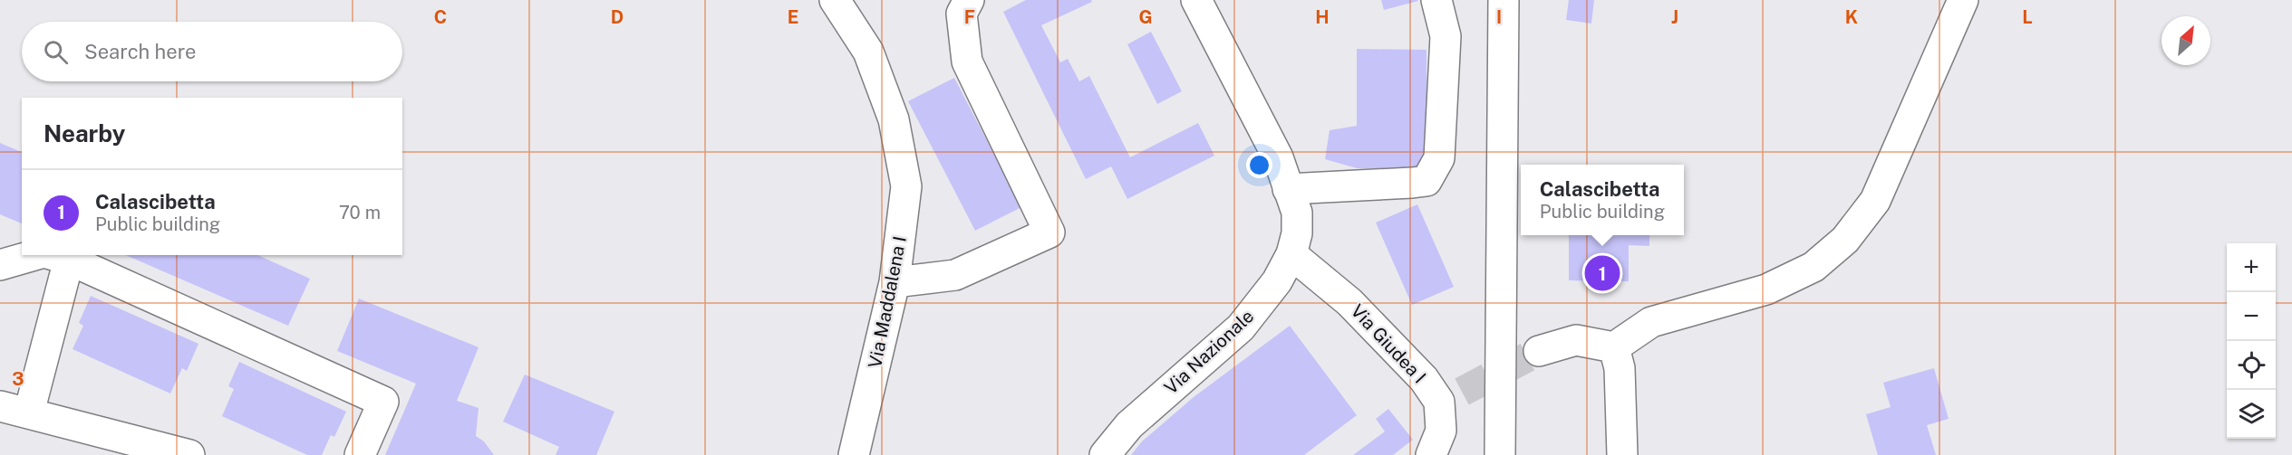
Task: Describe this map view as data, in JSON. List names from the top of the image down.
{
  "streets": {
    "street": ["Via Maddalena I", "Via Giudea I", "Via Nazionale"]
  },
  "crossings": [
    ["Via Giudea I", "Via Nazionale"]
  ],
  "north": "top right",
  "page": {
    "search": "Search here",
    "heading": "Nearby",
    "popup": ["Calascibetta", "Public building"],
    "list": [
      {
        "mark": "1",
        "name": "Calascibetta",
        "note": "Public building",
        "value": "70 m"
      }
    ],
    "map_buttons": ["+", "−"],
    "pins": "1"
  },
  "grid": {
    "columns": [
      "C",
      "D",
      "E",
      "F",
      "G",
      "H",
      "I",
      "J",
      "K",
      "L"
    ],
    "rows": ["3"]
  }
}
